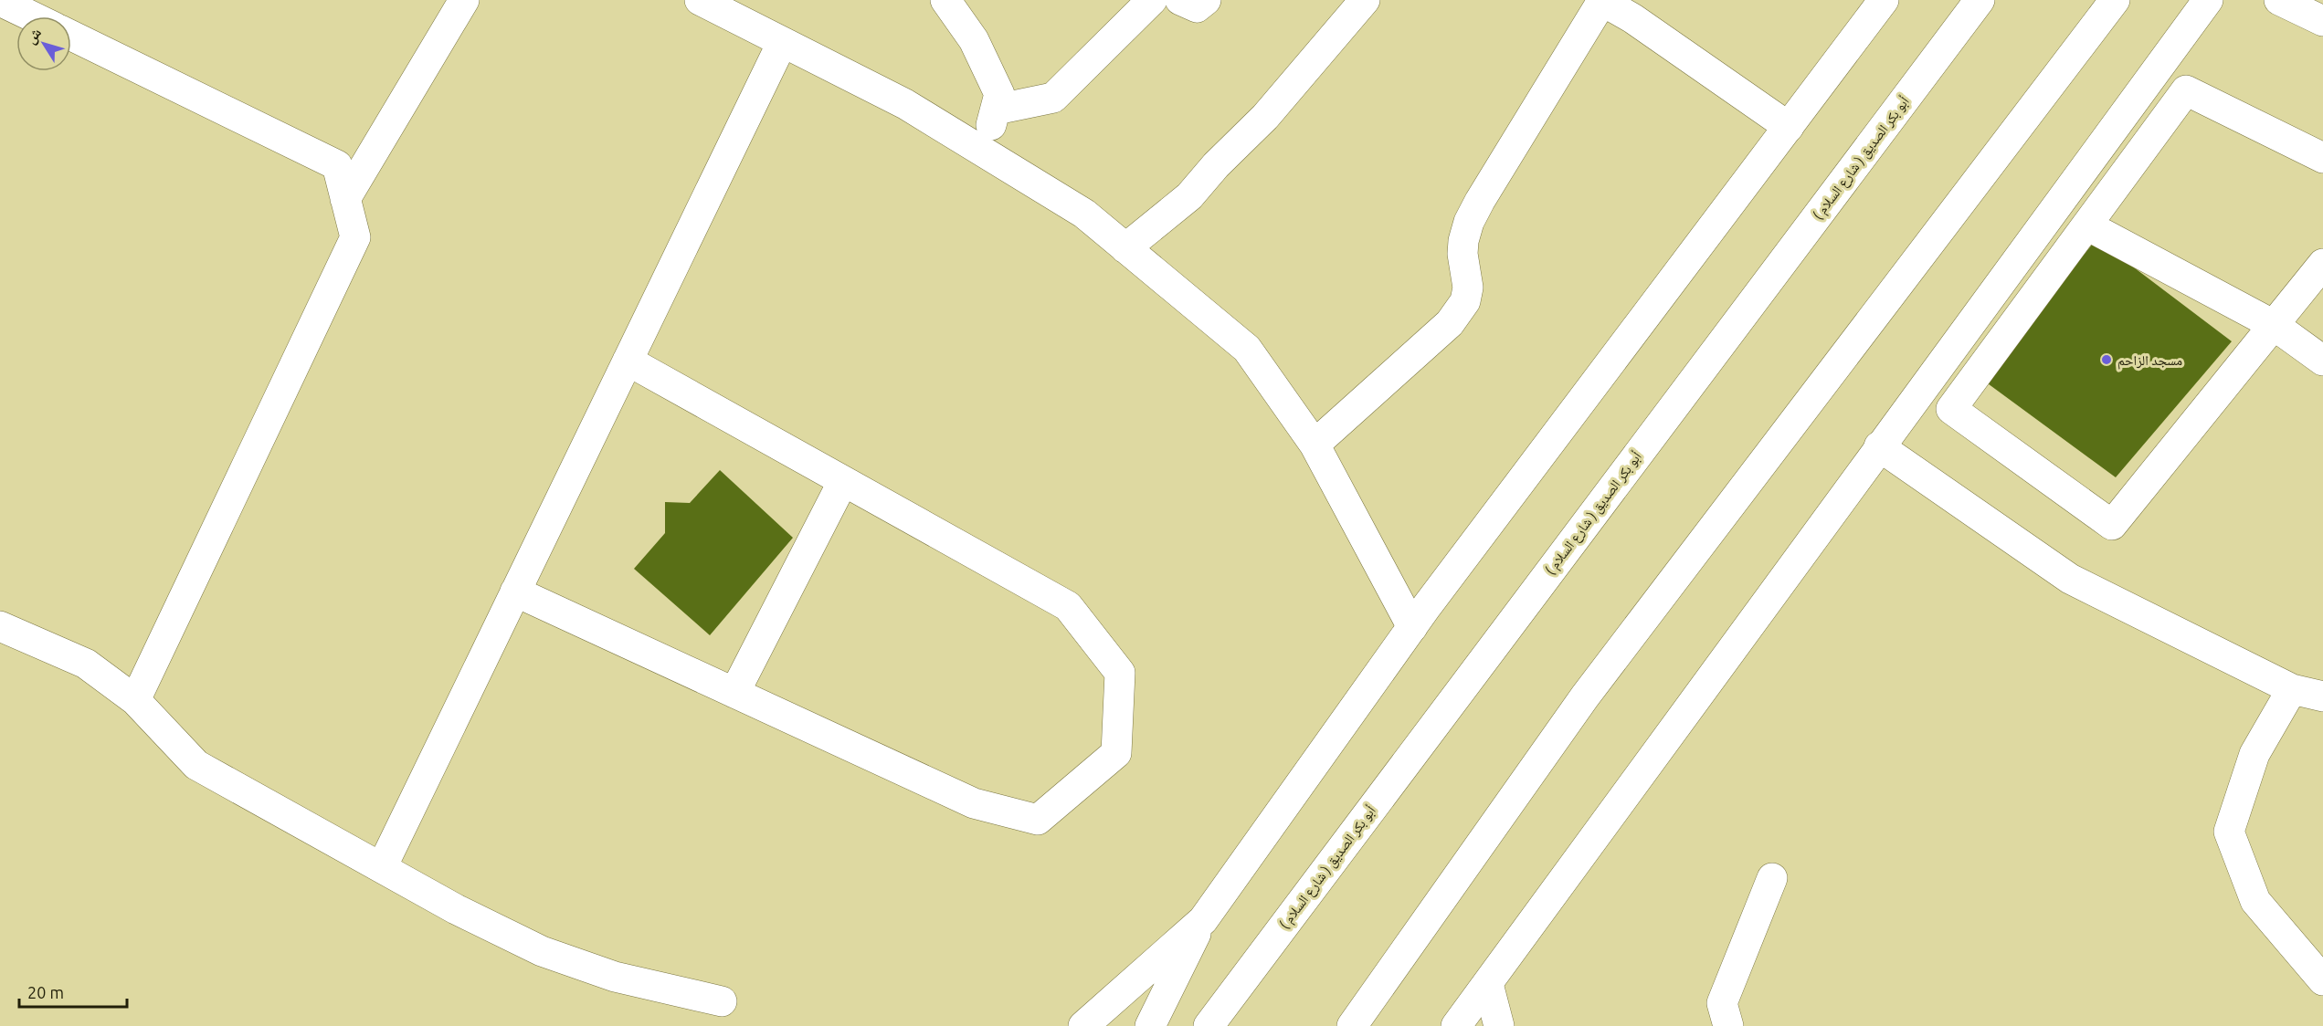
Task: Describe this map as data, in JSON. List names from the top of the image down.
{
  "streets": {
    "main road": ["( شارع السلام ) أبو بكر الصديق"]
  },
  "places": ["مسجد الزاحم"],
  "scale_bar": "20 m",
  "north": "top left"
}
